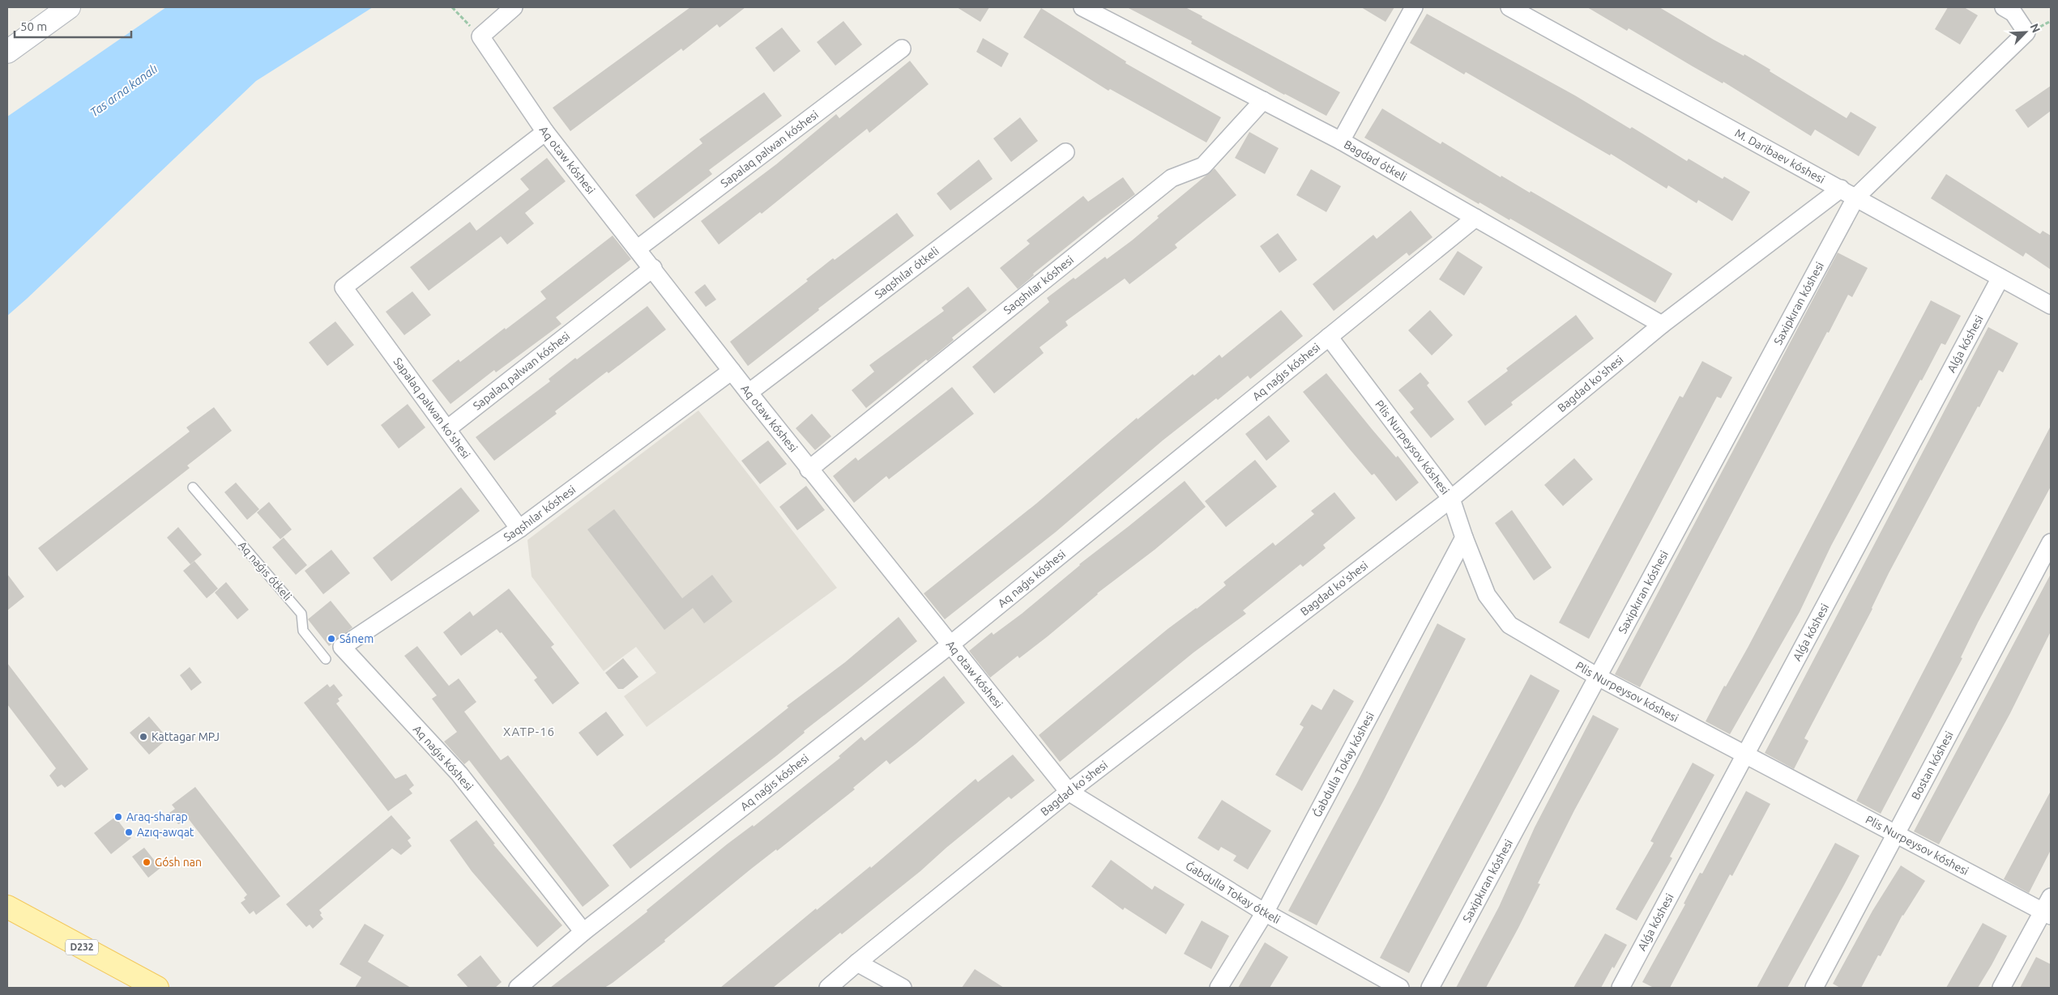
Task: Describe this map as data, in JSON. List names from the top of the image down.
{
  "streets": {
    "main road": ["D232"],
    "street": [
      "Sapalaq palwan kóshesi",
      "M. Daribaev kóshesi",
      "Aq otaw kóshesi",
      "Bagdad ótkeli",
      "Saqshılar ótkeli",
      "Saqshılar kóshesi",
      "Saxipkıran kóshesi",
      "Alǵa kóshesi",
      "Aq naǵıs kóshesi",
      "Bagdad ko'shesi",
      "Sapalaq palwan ko'shesi",
      "Plis Nurpeysov kóshesi",
      "Ǵabdulla Tokay kóshesi",
      "Bostan kóshesi",
      "Ǵabdulla Tokay ótkeli"
    ],
    "lane": ["Aq naǵıs ótkeli"]
  },
  "crossings": [
    ["Sapalaq palwan kóshesi", "Aq otaw kóshesi"],
    ["Sapalaq palwan kóshesi", "Sapalaq palwan ko'shesi"],
    ["M. Daribaev kóshesi", "Saxipkıran kóshesi"],
    ["M. Daribaev kóshesi", "Alǵa kóshesi"],
    ["M. Daribaev kóshesi", "Bagdad ko'shesi"],
    ["Aq otaw kóshesi", "Saqshılar ótkeli"],
    ["Aq otaw kóshesi", "Saqshılar kóshesi"],
    ["Aq otaw kóshesi", "Aq naǵıs kóshesi"],
    ["Aq otaw kóshesi", "Bagdad ko'shesi"],
    ["Aq otaw kóshesi", "Sapalaq palwan ko'shesi"],
    ["Aq otaw kóshesi", "Ǵabdulla Tokay ótkeli"],
    ["Bagdad ótkeli", "Saqshılar kóshesi"],
    ["Bagdad ótkeli", "Aq naǵıs kóshesi"],
    ["Bagdad ótkeli", "Bagdad ko'shesi"],
    ["Saqshılar kóshesi", "Aq naǵıs kóshesi"],
    ["Saqshılar kóshesi", "Sapalaq palwan ko'shesi"],
    ["Saxipkıran kóshesi", "Bagdad ko'shesi"],
    ["Saxipkıran kóshesi", "Plis Nurpeysov kóshesi"],
    ["Alǵa kóshesi", "Plis Nurpeysov kóshesi"],
    ["Aq naǵıs kóshesi", "Plis Nurpeysov kóshesi"],
    ["Bagdad ko'shesi", "Plis Nurpeysov kóshesi"],
    ["Bagdad ko'shesi", "Ǵabdulla Tokay ótkeli"],
    ["Plis Nurpeysov kóshesi", "Ǵabdulla Tokay kóshesi"],
    ["Plis Nurpeysov kóshesi", "Bostan kóshesi"],
    ["Ǵabdulla Tokay kóshesi", "Ǵabdulla Tokay ótkeli"]
  ],
  "districts": ["XATP-16"],
  "water": ["Tas arna kanalı"],
  "places": [
    "Sánem",
    "Kattagar MPJ",
    "Araq-sharap",
    "Azıq-awqat",
    "Gósh nan"
  ],
  "scale_bar": "50 m",
  "north": "top right"
}
